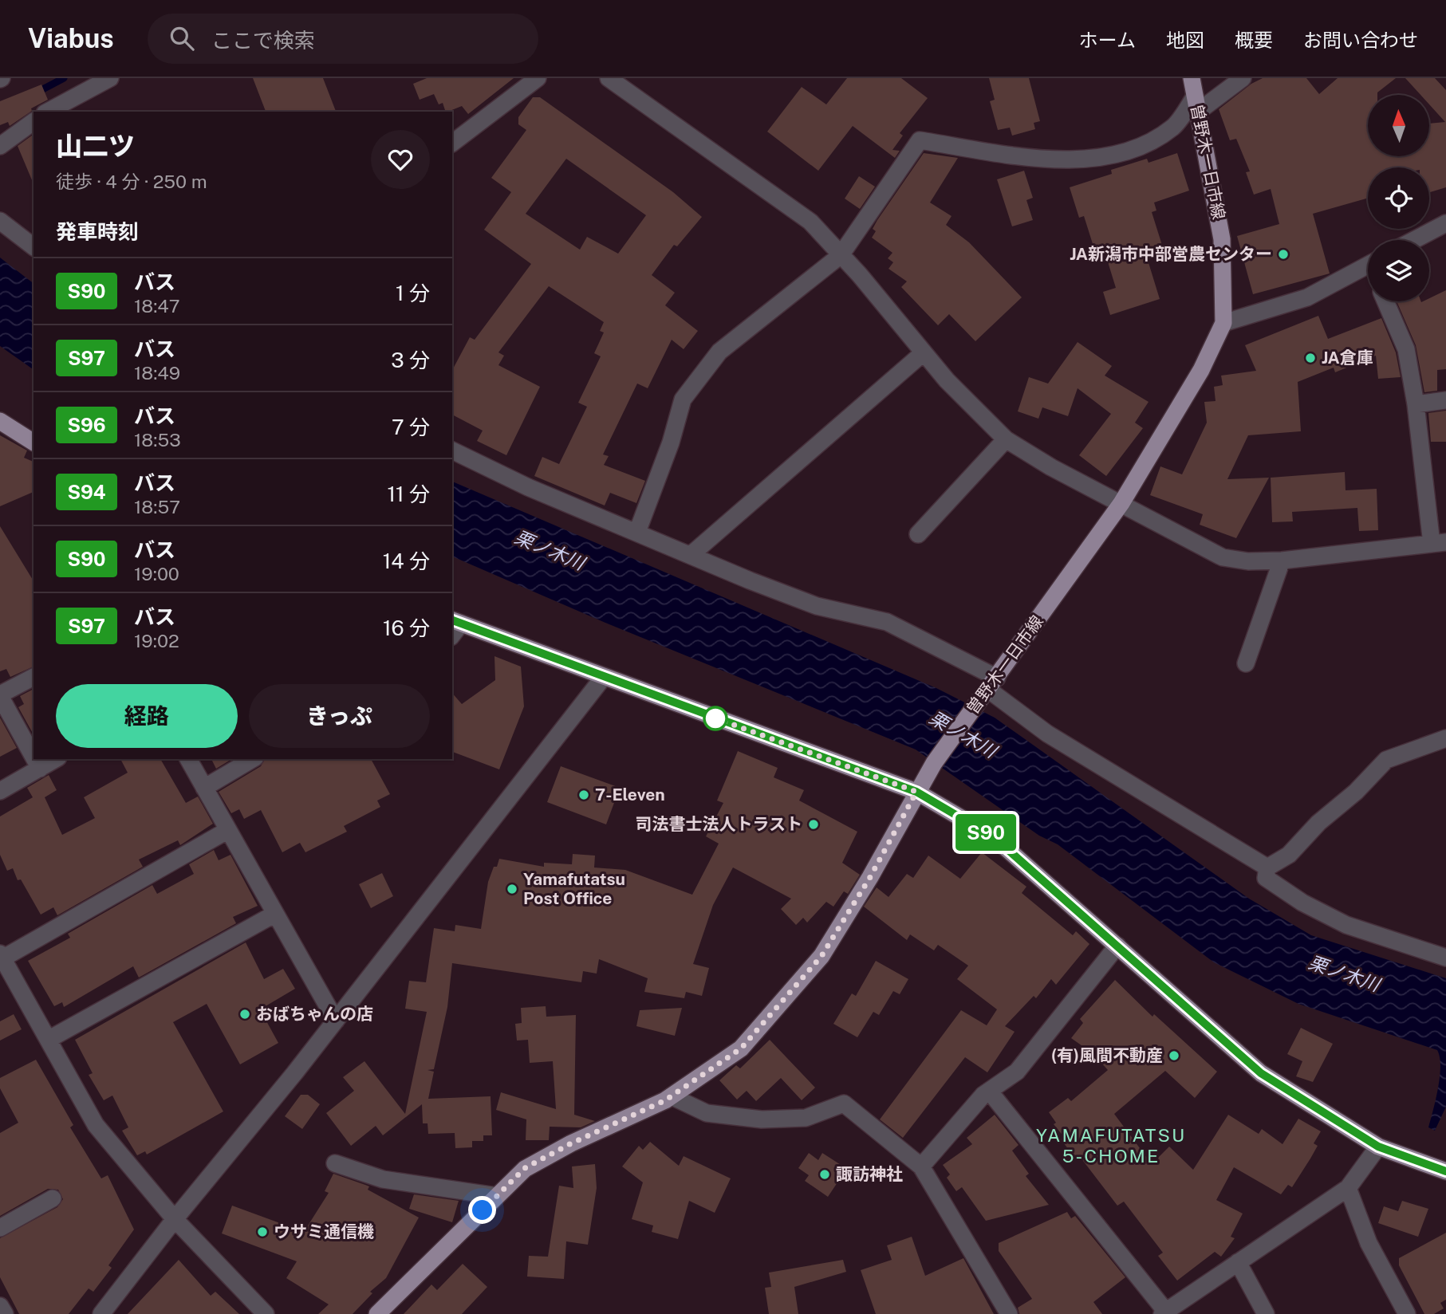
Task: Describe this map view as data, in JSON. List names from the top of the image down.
{
  "streets": {
    "main road": ["曽野木一日市線"]
  },
  "districts": ["YAMAFUTATSU 5-CHOME"],
  "water": ["栗ノ木川"],
  "places": [
    "JA新潟市中部営農センター",
    "JA倉庫",
    "7-Eleven",
    "司法書士法人トラスト",
    "Yamafutatsu Post Office",
    "おばちゃんの店",
    "(有)風間不動産",
    "諏訪神社",
    "ウサミ通信機"
  ],
  "lines": ["bus line S90"],
  "north": "top",
  "page": {
    "header": "Viabus",
    "search": "ここで検索",
    "nav": [
      "ホーム",
      "地図",
      "概要",
      "お問い合わせ"
    ],
    "on_map": "S90",
    "heading": [
      ["山二ツ", "徒歩 · 4 分 · 250 m"],
      "発車時刻"
    ],
    "list": [
      {
        "mark": "S90",
        "name": "バス",
        "note": "18:47",
        "value": "1 分"
      },
      {
        "mark": "S97",
        "name": "バス",
        "note": "18:49",
        "value": "3 分"
      },
      {
        "mark": "S96",
        "name": "バス",
        "note": "18:53",
        "value": "7 分"
      },
      {
        "mark": "S94",
        "name": "バス",
        "note": "18:57",
        "value": "11 分"
      },
      {
        "mark": "S90",
        "name": "バス",
        "note": "19:00",
        "value": "14 分"
      },
      {
        "mark": "S97",
        "name": "バス",
        "note": "19:02",
        "value": "16 分"
      }
    ],
    "buttons": ["経路", "きっぷ"]
  }
}
